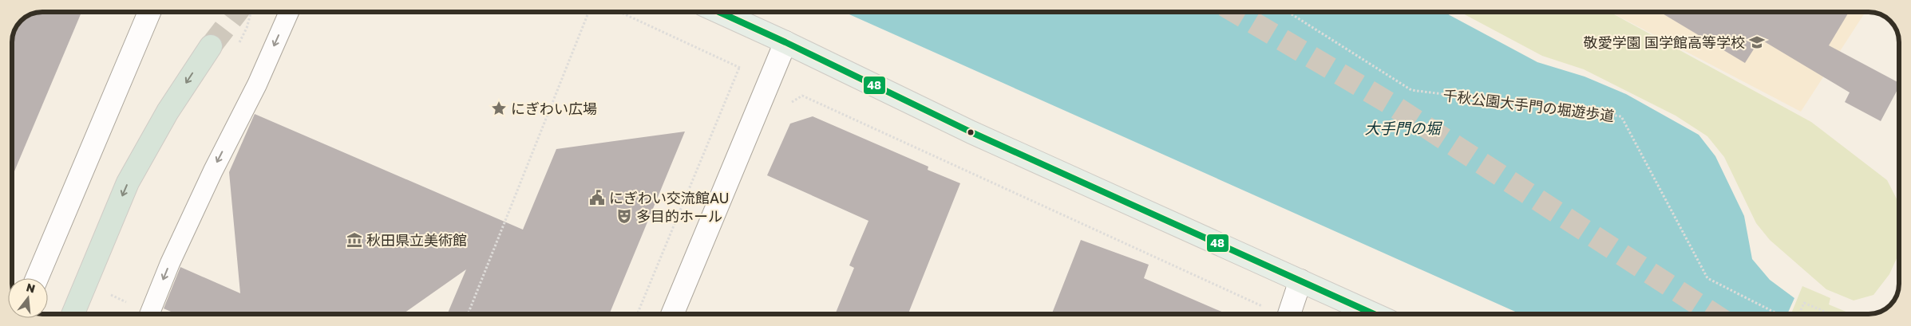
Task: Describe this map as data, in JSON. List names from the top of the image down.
{
  "streets": {
    "path": ["千秋公園大手門の堀遊歩道"]
  },
  "water": ["大手門の堀"],
  "places": {
    "school or university": ["敬愛学園 国学館高等学校"],
    "place": ["にぎわい広場"],
    "public building": ["にぎわい交流館AU"],
    "theatre": ["多目的ホール"],
    "museum": ["秋田県立美術館"]
  },
  "lines": ["transit line 48"],
  "north": "top"
}
